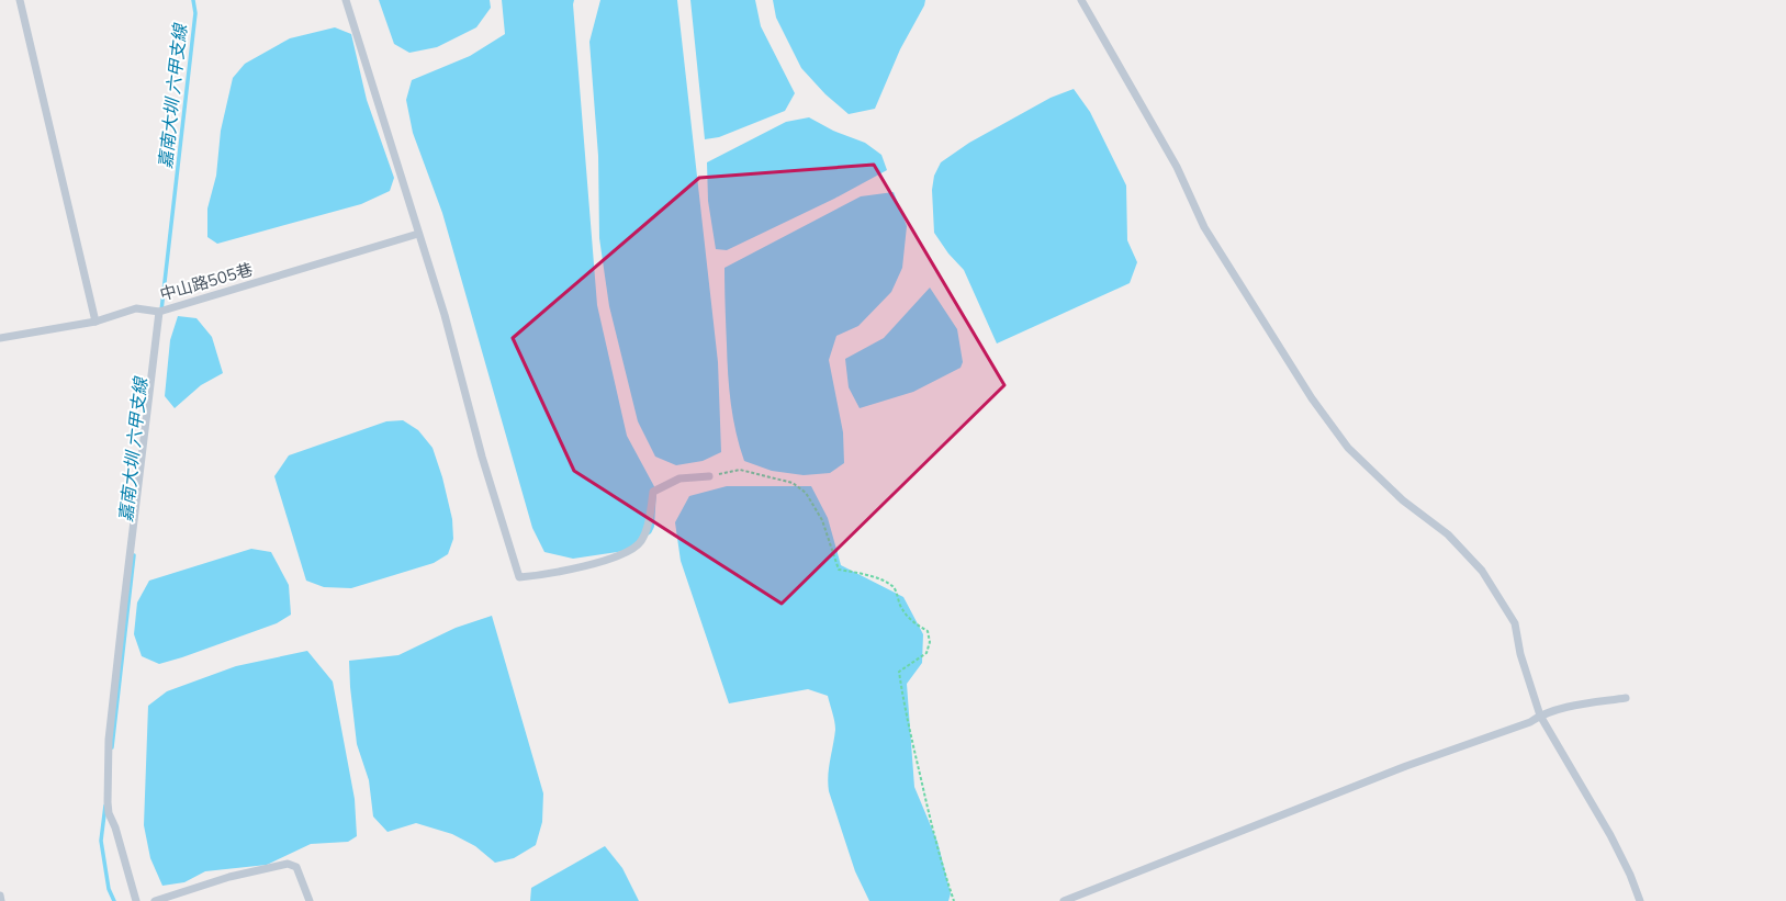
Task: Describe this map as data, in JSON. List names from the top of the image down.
{
  "streets": {
    "lane": ["中山路505巷"]
  },
  "water": ["嘉南大圳 六甲支線"]
}
